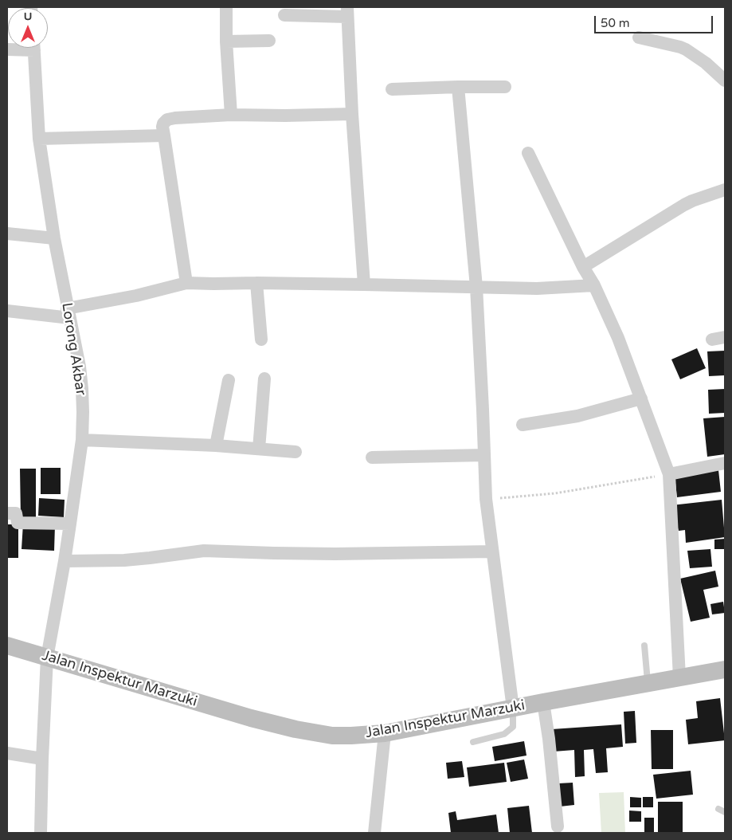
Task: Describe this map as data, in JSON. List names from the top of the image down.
{
  "streets": {
    "street": ["Lorong Akbar", "Jalan Inspektur Marzuki"]
  },
  "crossings": [
    ["Lorong Akbar", "Jalan Inspektur Marzuki"]
  ],
  "scale_bar": "50 m",
  "north": "top"
}
